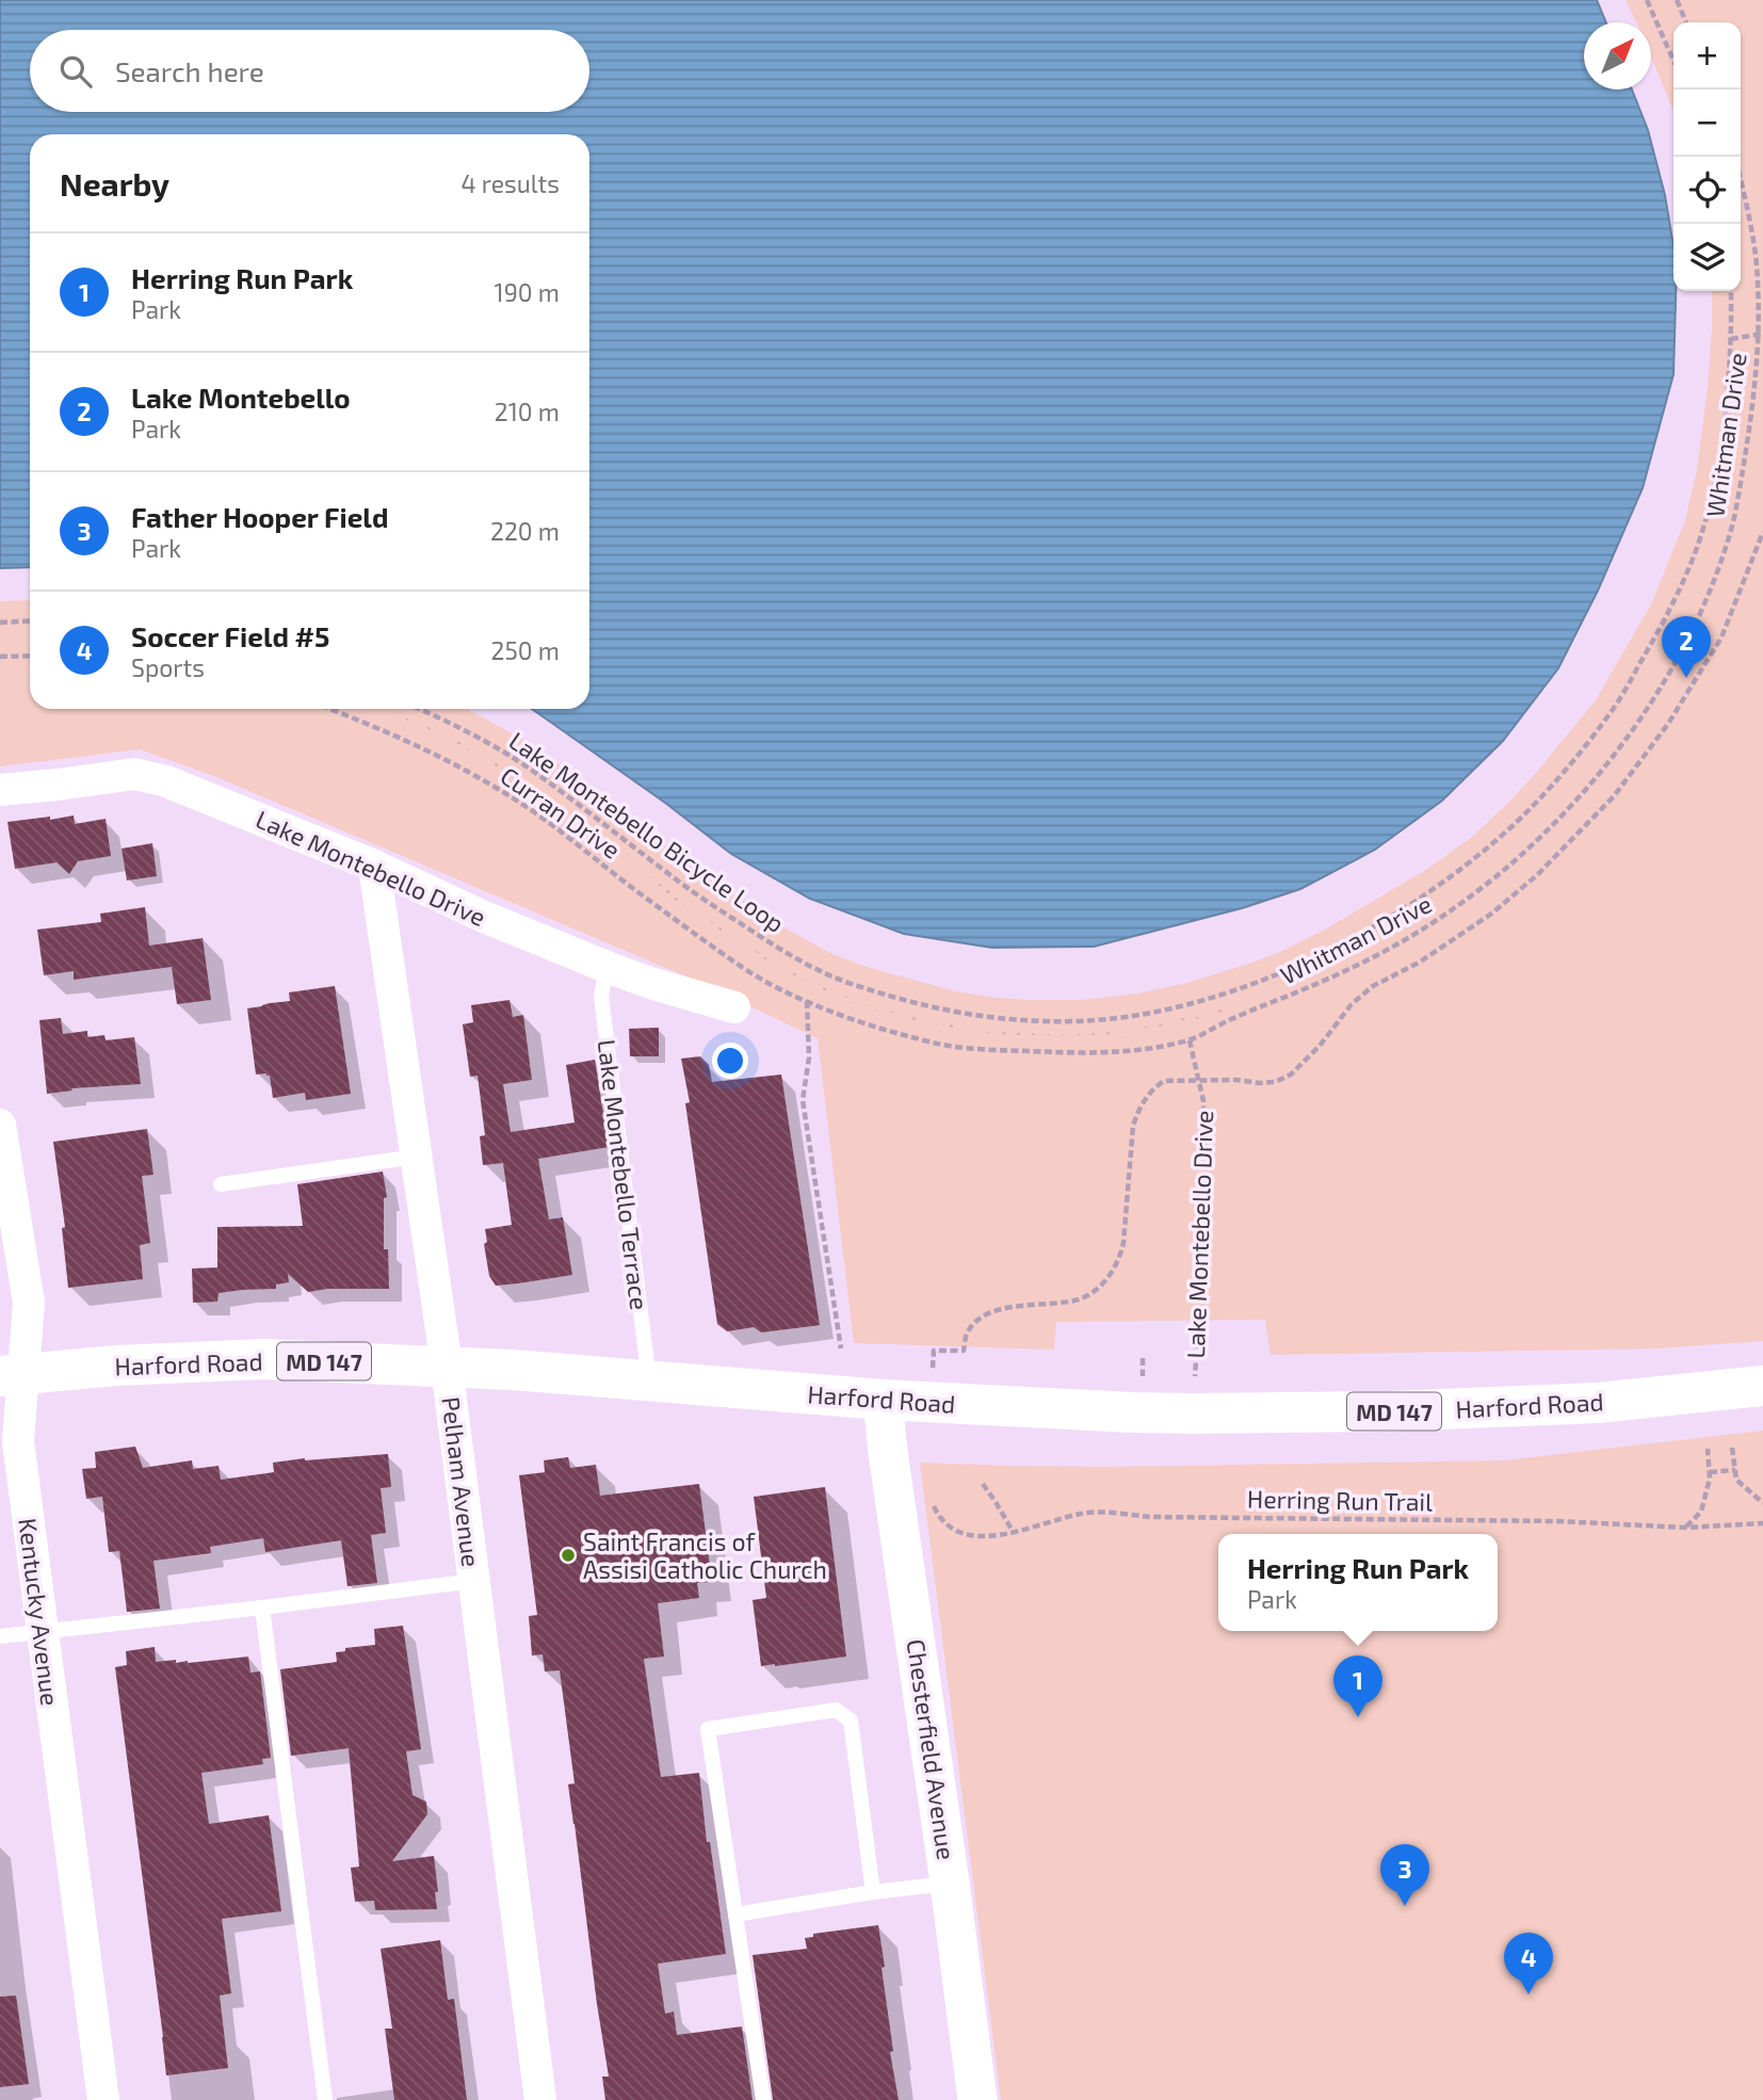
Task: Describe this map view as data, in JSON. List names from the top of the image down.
{
  "streets": {
    "main road": ["MD 147", "Harford Road"],
    "street": [
      "Lake Montebello Drive",
      "Pelham Avenue",
      "Kentucky Avenue",
      "Chesterfield Avenue"
    ],
    "lane": ["Lake Montebello Terrace"],
    "path": [
      "Whitman Drive",
      "Curran Drive",
      "Lake Montebello Bicycle Loop",
      "Herring Run Trail"
    ]
  },
  "crossings": [
    ["Whitman Drive", "Lake Montebello Drive"],
    ["Lake Montebello Drive", "Lake Montebello Terrace"],
    ["Lake Montebello Drive", "Harford Road"],
    ["Lake Montebello Drive", "Pelham Avenue"],
    ["Lake Montebello Terrace", "Harford Road"],
    ["Harford Road", "Pelham Avenue"],
    ["Harford Road", "Kentucky Avenue"],
    ["Harford Road", "Chesterfield Avenue"]
  ],
  "places": ["Saint Francis of Assisi Catholic Church"],
  "north": "top right",
  "page": {
    "map_buttons": ["+", "−"],
    "search": "Search here",
    "heading": ["Nearby", "4 results"],
    "list": [
      {
        "mark": "1",
        "name": "Herring Run Park",
        "note": "Park",
        "value": "190 m"
      },
      {
        "mark": "2",
        "name": "Lake Montebello",
        "note": "Park",
        "value": "210 m"
      },
      {
        "mark": "3",
        "name": "Father Hooper Field",
        "note": "Park",
        "value": "220 m"
      },
      {
        "mark": "4",
        "name": "Soccer Field #5",
        "note": "Sports",
        "value": "250 m"
      }
    ],
    "pins": [
      "2",
      "1",
      "3",
      "4"
    ],
    "popup": ["Herring Run Park", "Park"]
  }
}
